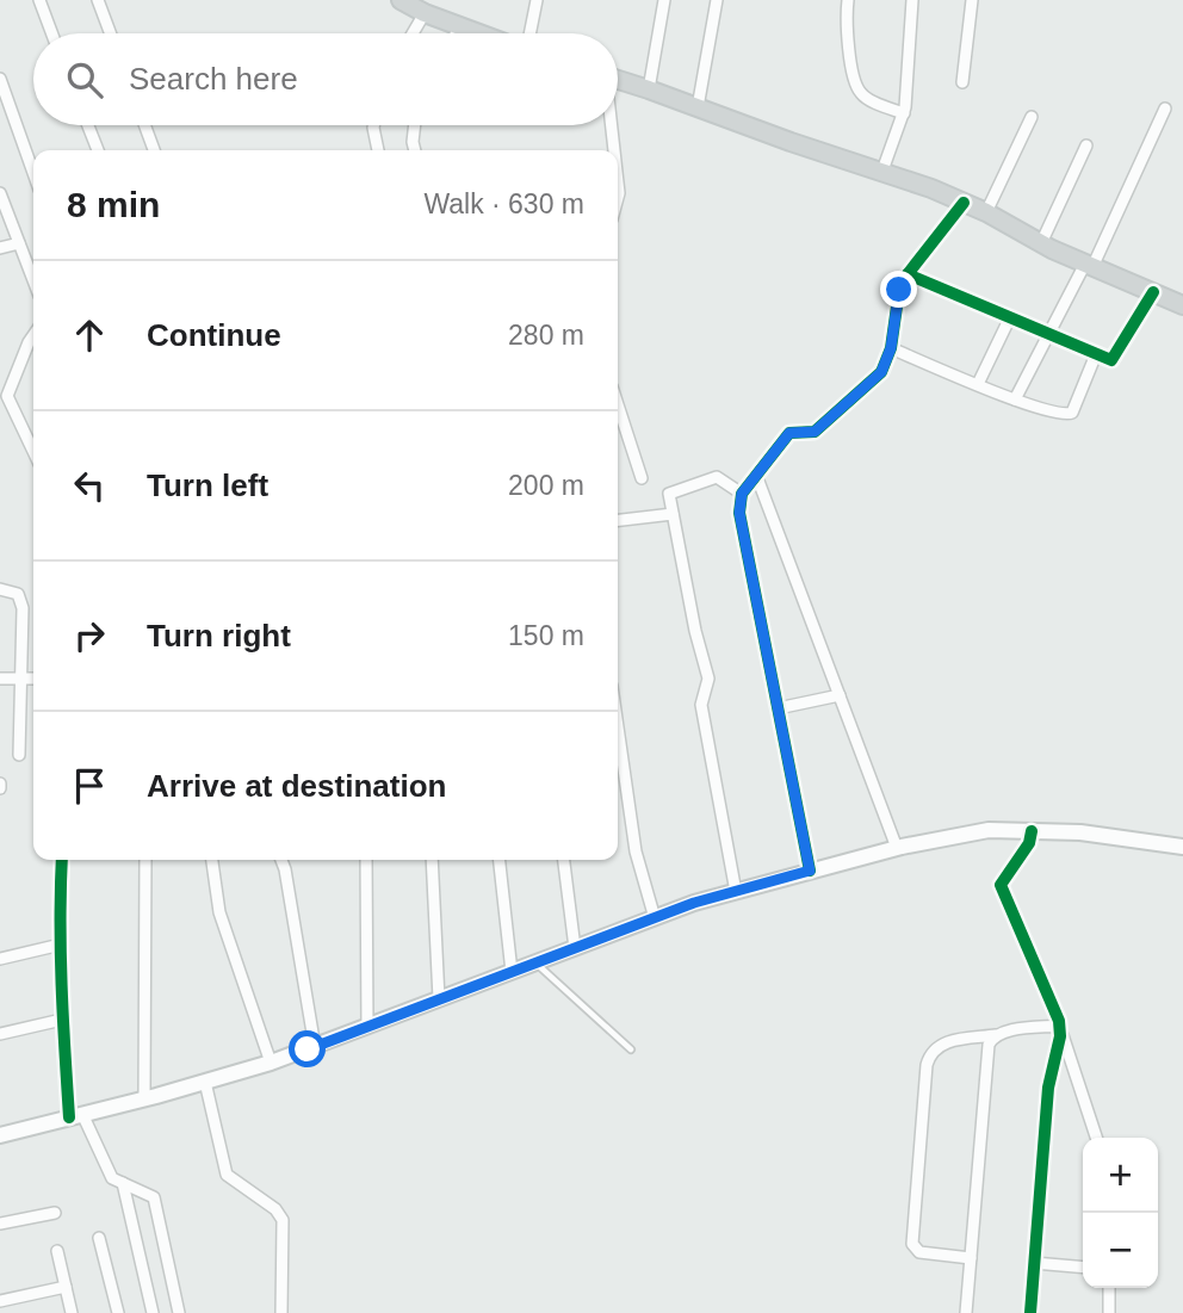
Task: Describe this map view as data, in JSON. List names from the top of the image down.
{
  "page": {
    "search": "Search here",
    "heading": ["8 min", "Walk · 630 m"],
    "list": [
      ["Continue", "280 m"],
      ["Turn left", "200 m"],
      ["Turn right", "150 m"],
      "Arrive at destination"
    ],
    "map_buttons": ["+", "−"]
  }
}
